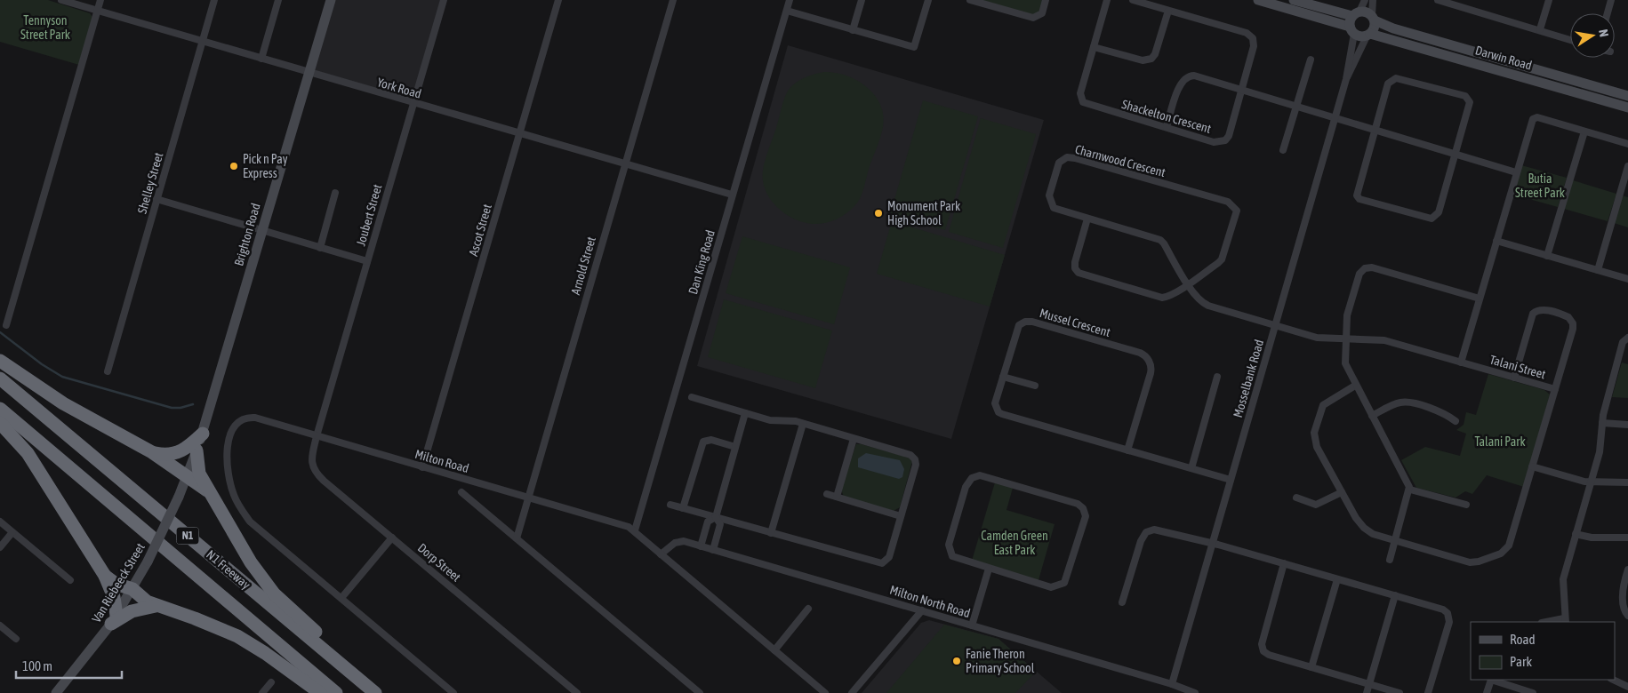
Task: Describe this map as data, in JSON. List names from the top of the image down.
{
  "streets": {
    "highway": ["N1", "N1 Freeway"],
    "main road": ["Darwin Road", "Brighton Road", "Van Riebeeck Street"],
    "street": [
      "York Road",
      "Shackelton Crescent",
      "Charnwood Crescent",
      "Shelley Street",
      "Joubert Street",
      "Ascot Street",
      "Dan King Road",
      "Arnold Street",
      "Mussel Crescent",
      "Talani Street",
      "Mosselbank Road",
      "Milton Road",
      "Dorp Street",
      "Milton North Road"
    ]
  },
  "crossings": [
    ["Darwin Road", "Mosselbank Road"],
    ["York Road", "Shelley Street"],
    ["York Road", "Joubert Street"],
    ["York Road", "Ascot Street"],
    ["York Road", "Brighton Road"],
    ["York Road", "Dan King Road"],
    ["York Road", "Arnold Street"],
    ["Charnwood Crescent", "Talani Street"],
    ["Joubert Street", "Milton Road"],
    ["Joubert Street", "Dorp Street"],
    ["Ascot Street", "Milton Road"],
    ["Brighton Road", "Van Riebeeck Street"],
    ["Dan King Road", "Milton Road"],
    ["Arnold Street", "Milton Road"],
    ["Mussel Crescent", "Mosselbank Road"],
    ["Talani Street", "Mosselbank Road"],
    ["Mosselbank Road", "Milton North Road"],
    ["Milton Road", "Dorp Street"]
  ],
  "parks": [
    "Tennyson Street Park",
    "Butia Street Park",
    "Talani Park",
    "Camden Green East Park"
  ],
  "places": ["Pick n Pay Express", "Monument Park High School", "Fanie Theron Primary School"],
  "legend": ["Road", "Park"],
  "scale_bar": "100 m",
  "north": "right"
}
